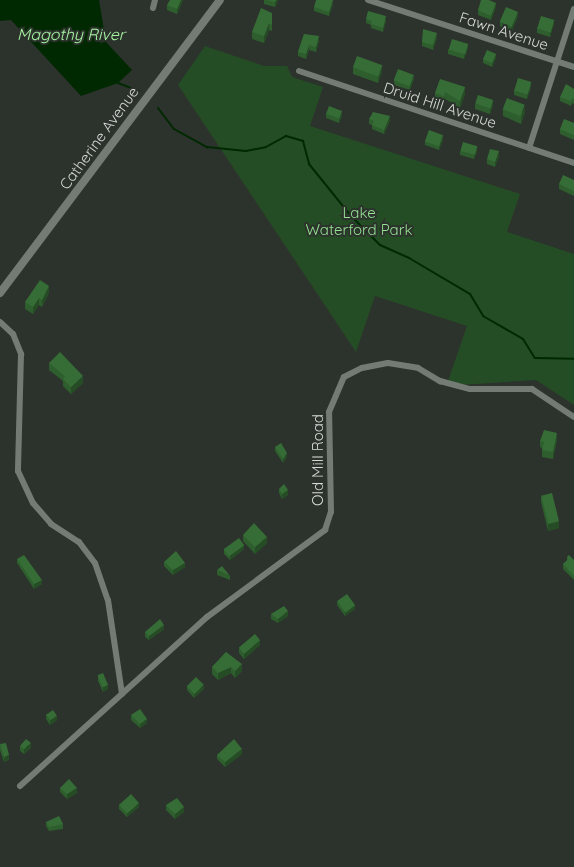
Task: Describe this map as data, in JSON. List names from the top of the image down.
{
  "streets": {
    "street": [
      "Fawn Avenue",
      "Druid Hill Avenue",
      "Catherine Avenue",
      "Old Mill Road"
    ]
  },
  "water": ["Magothy River"],
  "parks": ["Lake Waterford Park"]
}
